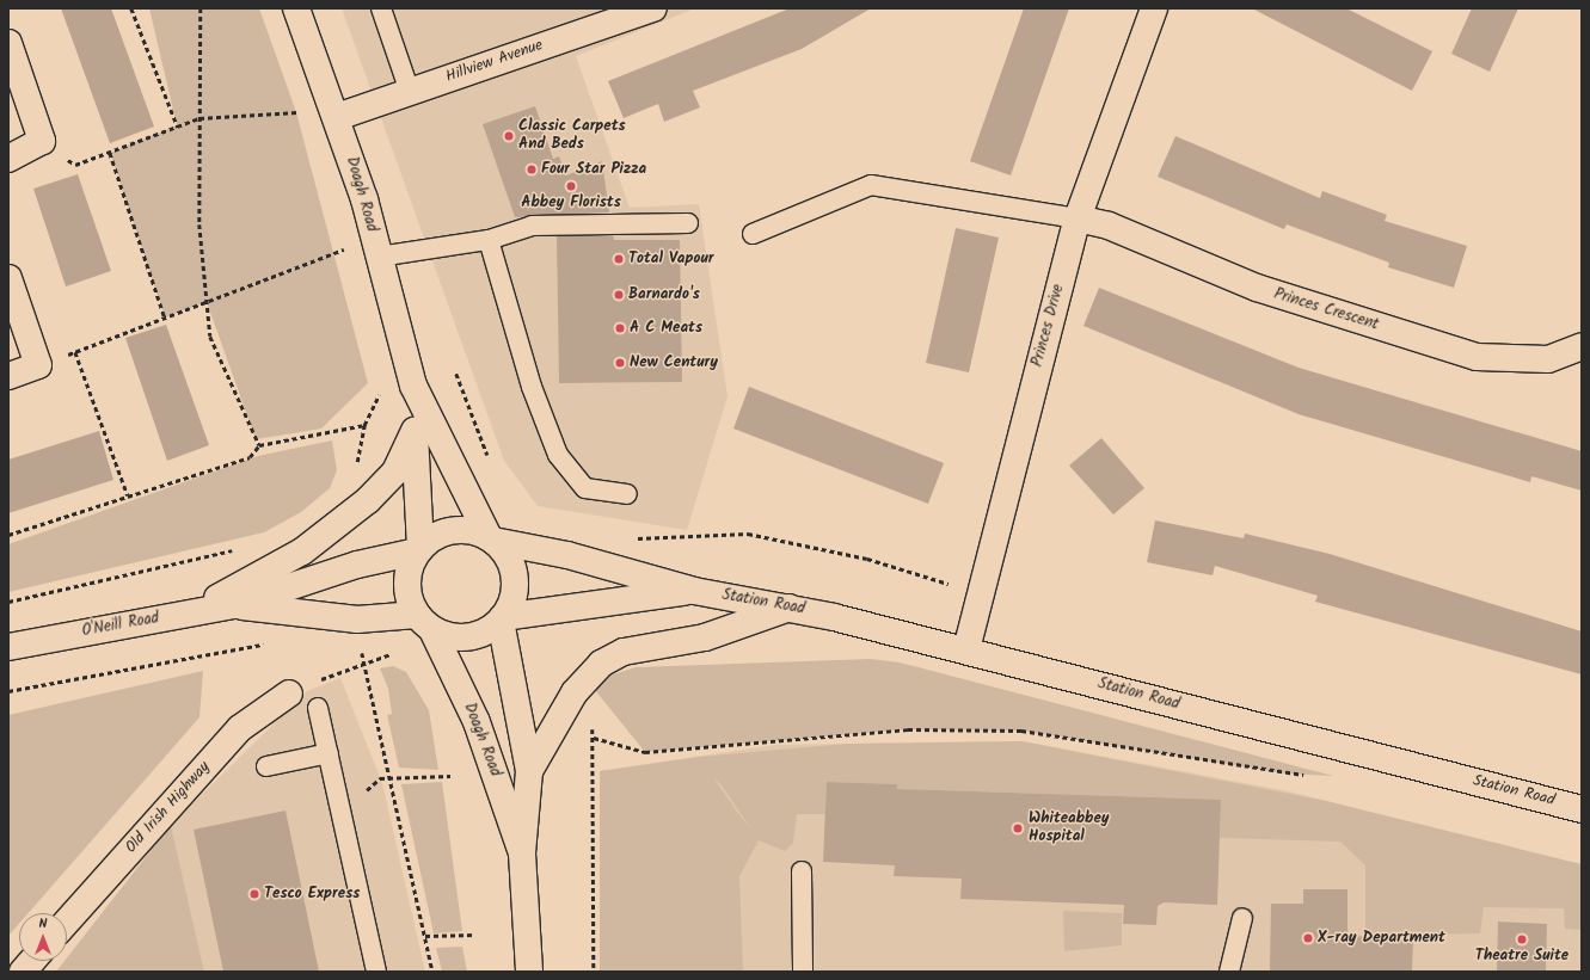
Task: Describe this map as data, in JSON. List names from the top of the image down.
{
  "streets": {
    "main road": [
      "Hillview Avenue",
      "Doagh Road",
      "Princes Crescent",
      "Princes Drive",
      "Station Road",
      "O'Neill Road",
      "Old Irish Highway"
    ]
  },
  "crossings": [
    ["Hillview Avenue", "Doagh Road"],
    ["Doagh Road", "Station Road"],
    ["Doagh Road", "O'Neill Road"],
    ["Princes Crescent", "Princes Drive"],
    ["Princes Drive", "Station Road"],
    ["Station Road", "O'Neill Road"]
  ],
  "places": [
    "Classic Carpets And Beds",
    "Four Star Pizza",
    "Abbey Florists",
    "Total Vapour",
    "Barnardo's",
    "A C Meats",
    "New Century",
    "Whiteabbey Hospital",
    "Tesco Express",
    "X-ray Department",
    "Theatre Suite"
  ],
  "north": "top"
}
